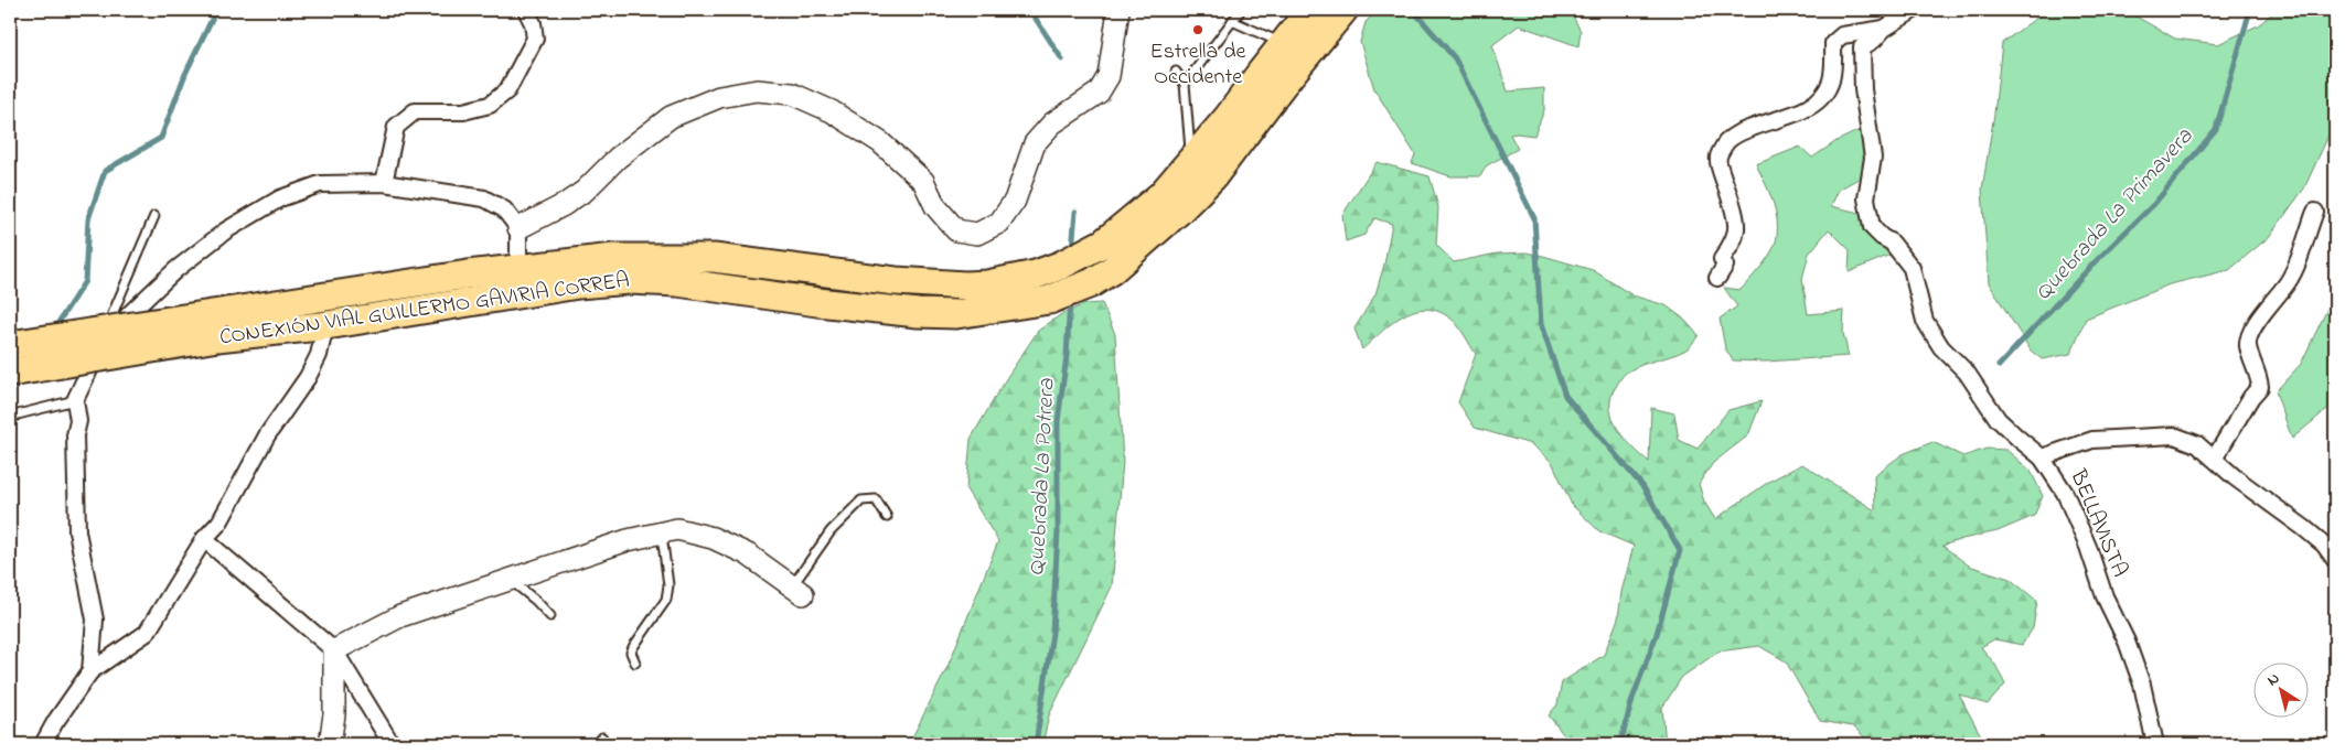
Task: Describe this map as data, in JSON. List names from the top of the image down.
{
  "streets": {
    "highway": ["CONEXIÓN VIAL GUILLERMO GAVIRIA CORREA"],
    "street": ["BELLAVISTA"]
  },
  "water": ["Quebrada La Primavera", "Quebrada La Potrera"],
  "places": ["Estrella de Occidente"],
  "north": "top left"
}
